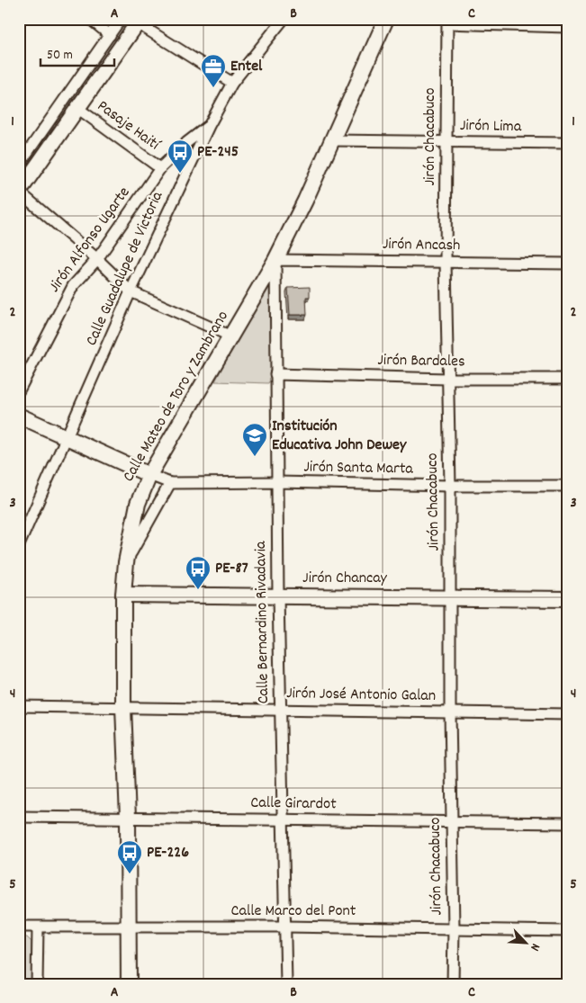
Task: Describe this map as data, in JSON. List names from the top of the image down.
{
  "streets": {
    "street": [
      "Pasaje Haití",
      "Jirón Lima",
      "Jirón Chacabuco",
      "Jirón Alfonso Ugarte",
      "Jirón Ancash",
      "Calle Guadalupe de Victoria",
      "Jirón Bardales",
      "Calle Mateo de Toro y Zambrano",
      "Jirón Santa Marta",
      "Jirón Chancay",
      "Calle Bernardino Rivadavia",
      "Jirón José Antonio Galan",
      "Calle Girardot",
      "Calle Marco del Pont"
    ]
  },
  "crossings": [
    ["Pasaje Haití", "Jirón Alfonso Ugarte"],
    ["Jirón Lima", "Jirón Chacabuco"],
    ["Jirón Lima", "Calle Mateo de Toro y Zambrano"],
    ["Jirón Chacabuco", "Jirón Ancash"],
    ["Jirón Chacabuco", "Jirón Bardales"],
    ["Jirón Chacabuco", "Jirón Santa Marta"],
    ["Jirón Chacabuco", "Jirón Chancay"],
    ["Jirón Chacabuco", "Jirón José Antonio Galan"],
    ["Jirón Chacabuco", "Calle Girardot"],
    ["Jirón Chacabuco", "Calle Marco del Pont"],
    ["Jirón Alfonso Ugarte", "Calle Guadalupe de Victoria"],
    ["Jirón Ancash", "Calle Mateo de Toro y Zambrano"],
    ["Jirón Ancash", "Calle Bernardino Rivadavia"],
    ["Jirón Bardales", "Calle Bernardino Rivadavia"],
    ["Calle Mateo de Toro y Zambrano", "Jirón Santa Marta"],
    ["Calle Mateo de Toro y Zambrano", "Jirón Chancay"],
    ["Calle Mateo de Toro y Zambrano", "Calle Bernardino Rivadavia"],
    ["Calle Mateo de Toro y Zambrano", "Jirón José Antonio Galan"],
    ["Calle Mateo de Toro y Zambrano", "Calle Girardot"],
    ["Calle Mateo de Toro y Zambrano", "Calle Marco del Pont"],
    ["Jirón Santa Marta", "Calle Bernardino Rivadavia"],
    ["Jirón Chancay", "Calle Bernardino Rivadavia"],
    ["Calle Bernardino Rivadavia", "Jirón José Antonio Galan"],
    ["Calle Bernardino Rivadavia", "Calle Girardot"],
    ["Calle Bernardino Rivadavia", "Calle Marco del Pont"]
  ],
  "places": {
    "office": ["Entel"],
    "bus stop": ["PE-245", "PE-87", "PE-226"],
    "school or university": ["Institución Educativa John Dewey"]
  },
  "scale_bar": "50 m",
  "north": "bottom right",
  "grid": {
    "columns": ["A", "B", "C"],
    "rows": [
      "1",
      "2",
      "3",
      "4",
      "5"
    ]
  }
}
